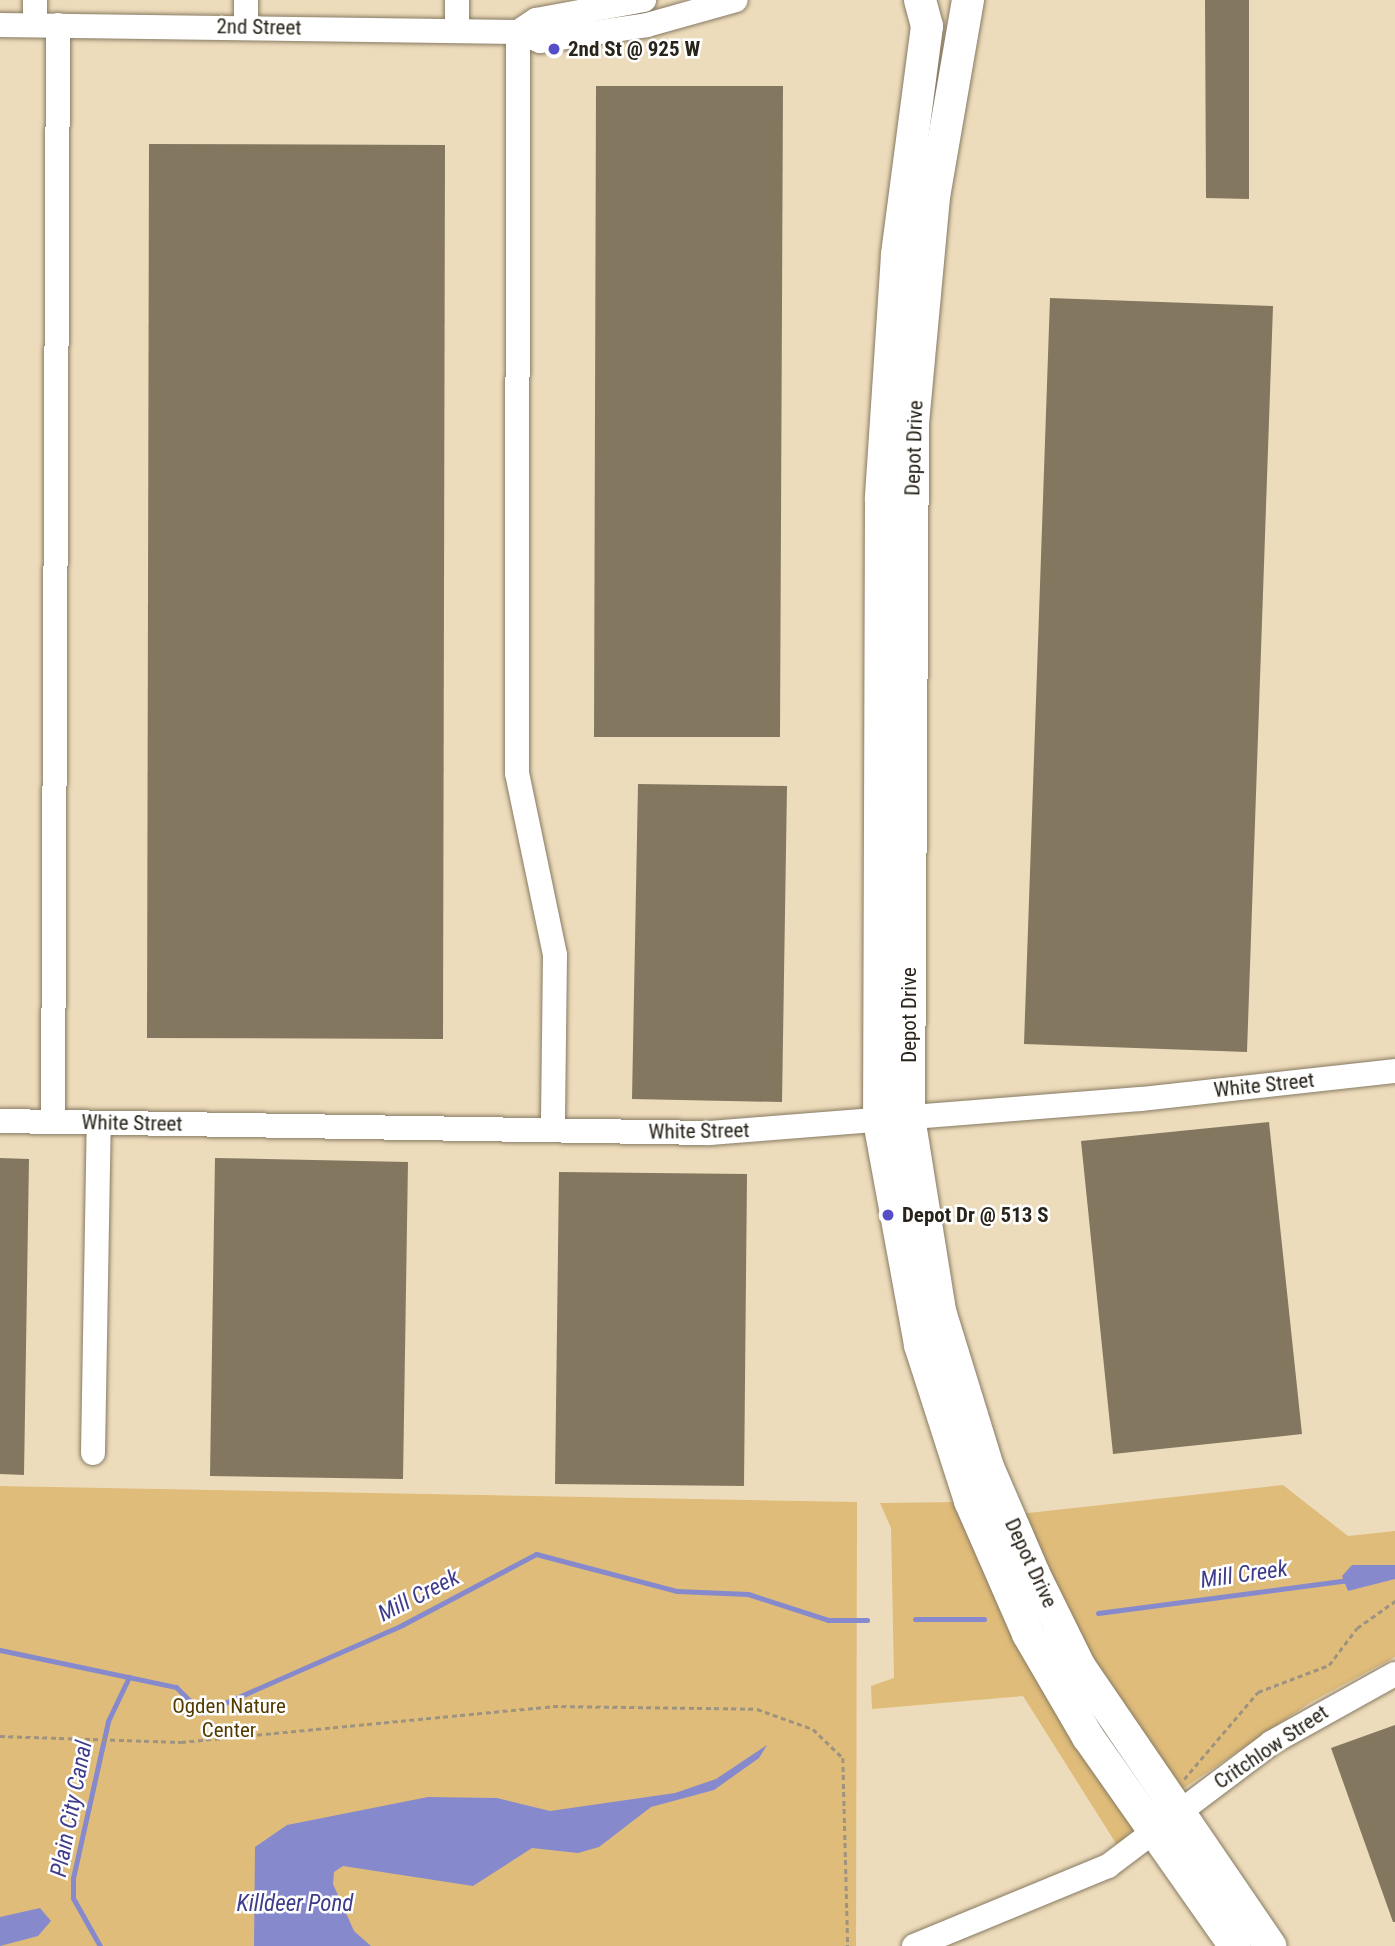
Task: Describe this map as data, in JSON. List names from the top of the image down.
{
  "streets": {
    "main road": ["Depot Drive"],
    "street": ["2nd Street", "White Street", "Critchlow Street"]
  },
  "crossings": [
    ["Depot Drive", "White Street"],
    ["Depot Drive", "Critchlow Street"]
  ],
  "water": ["Mill Creek", "Plain City Canal", "Killdeer Pond"],
  "parks": ["Ogden Nature Center"],
  "places": ["2nd St @ 925 W", "Depot Dr @ 513 S"]
}
